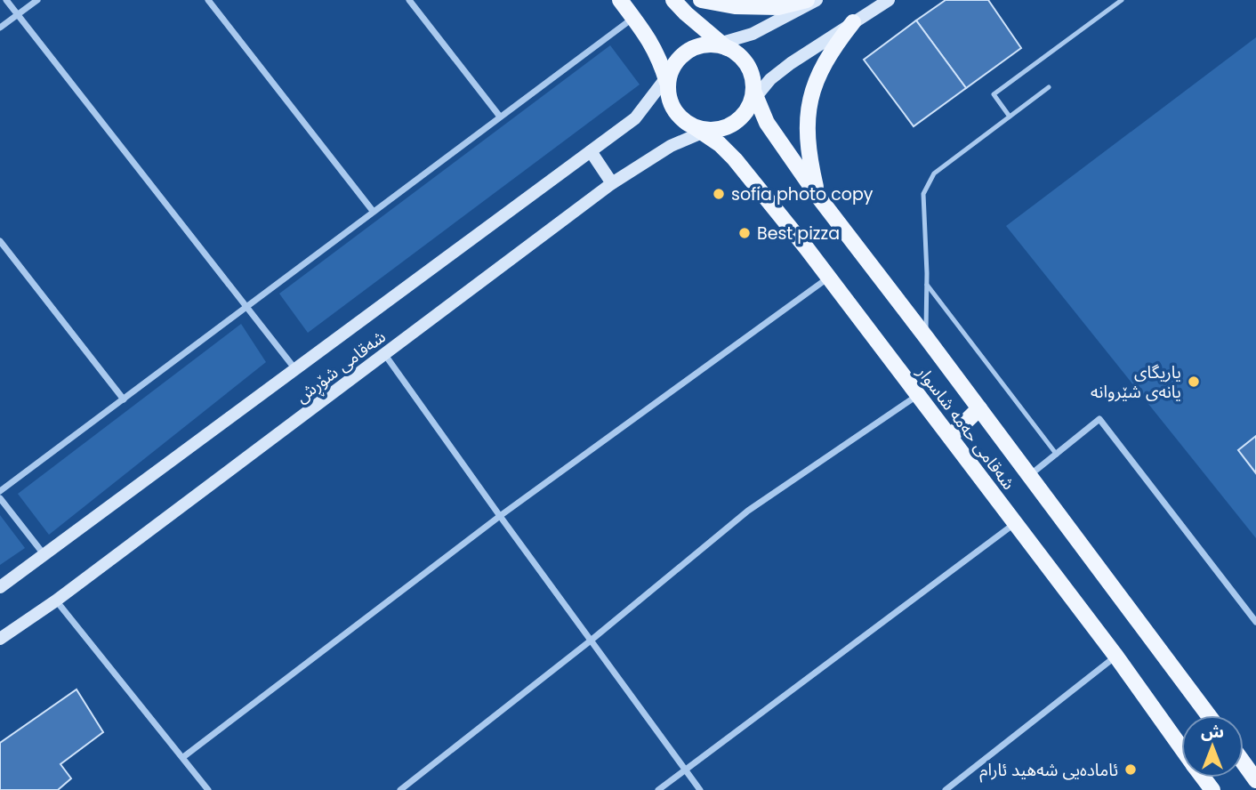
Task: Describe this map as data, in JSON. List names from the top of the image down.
{
  "streets": {
    "main road": ["شەقامی شۆڕش", "شەقامی حەمە شاسوار"]
  },
  "crossings": [
    ["شەقامی شۆڕش", "شەقامی حەمە شاسوار"]
  ],
  "places": [
    "sofia photo copy",
    "Best pizza",
    "یاریگای یانەی شێروانە",
    "ئامادەیی شەهید ئارام"
  ],
  "north": "top"
}
